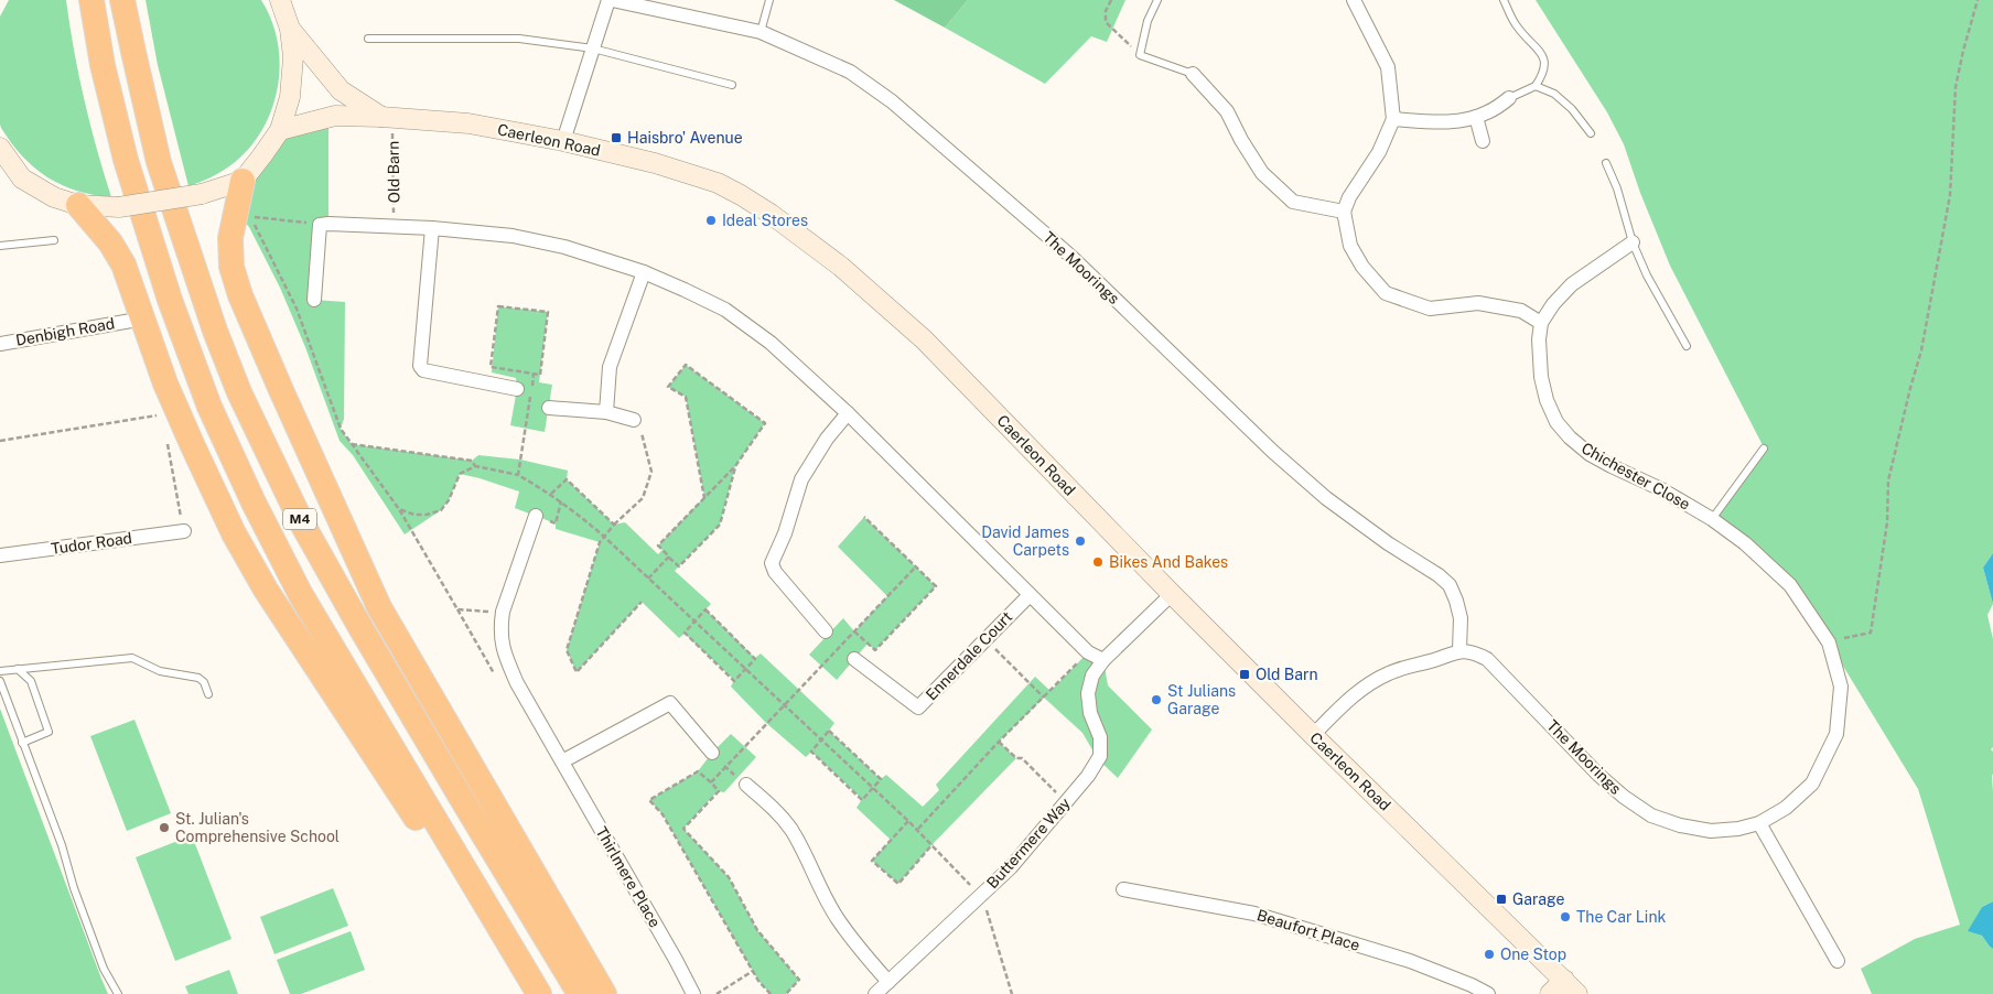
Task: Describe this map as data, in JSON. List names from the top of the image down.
{
  "streets": {
    "highway": ["M4"],
    "main road": ["Caerleon Road"],
    "street": [
      "The Moorings",
      "Denbigh Road",
      "Chichester Close",
      "Tudor Road",
      "Ennerdale Court",
      "Buttermere Way",
      "Thirlmere Place",
      "Beaufort Place"
    ],
    "path": ["Old Barn"]
  },
  "crossings": [
    ["Caerleon Road", "Old Barn"],
    ["The Moorings", "Chichester Close"]
  ],
  "places": {
    "transit": ["Haisbro' Avenue", "Old Barn", "Garage"],
    "other": [
      "Ideal Stores",
      "David James Carpets",
      "Bikes And Bakes",
      "St Julians Garage",
      "St. Julian's Comprehensive School",
      "The Car Link",
      "One Stop"
    ]
  }
}
